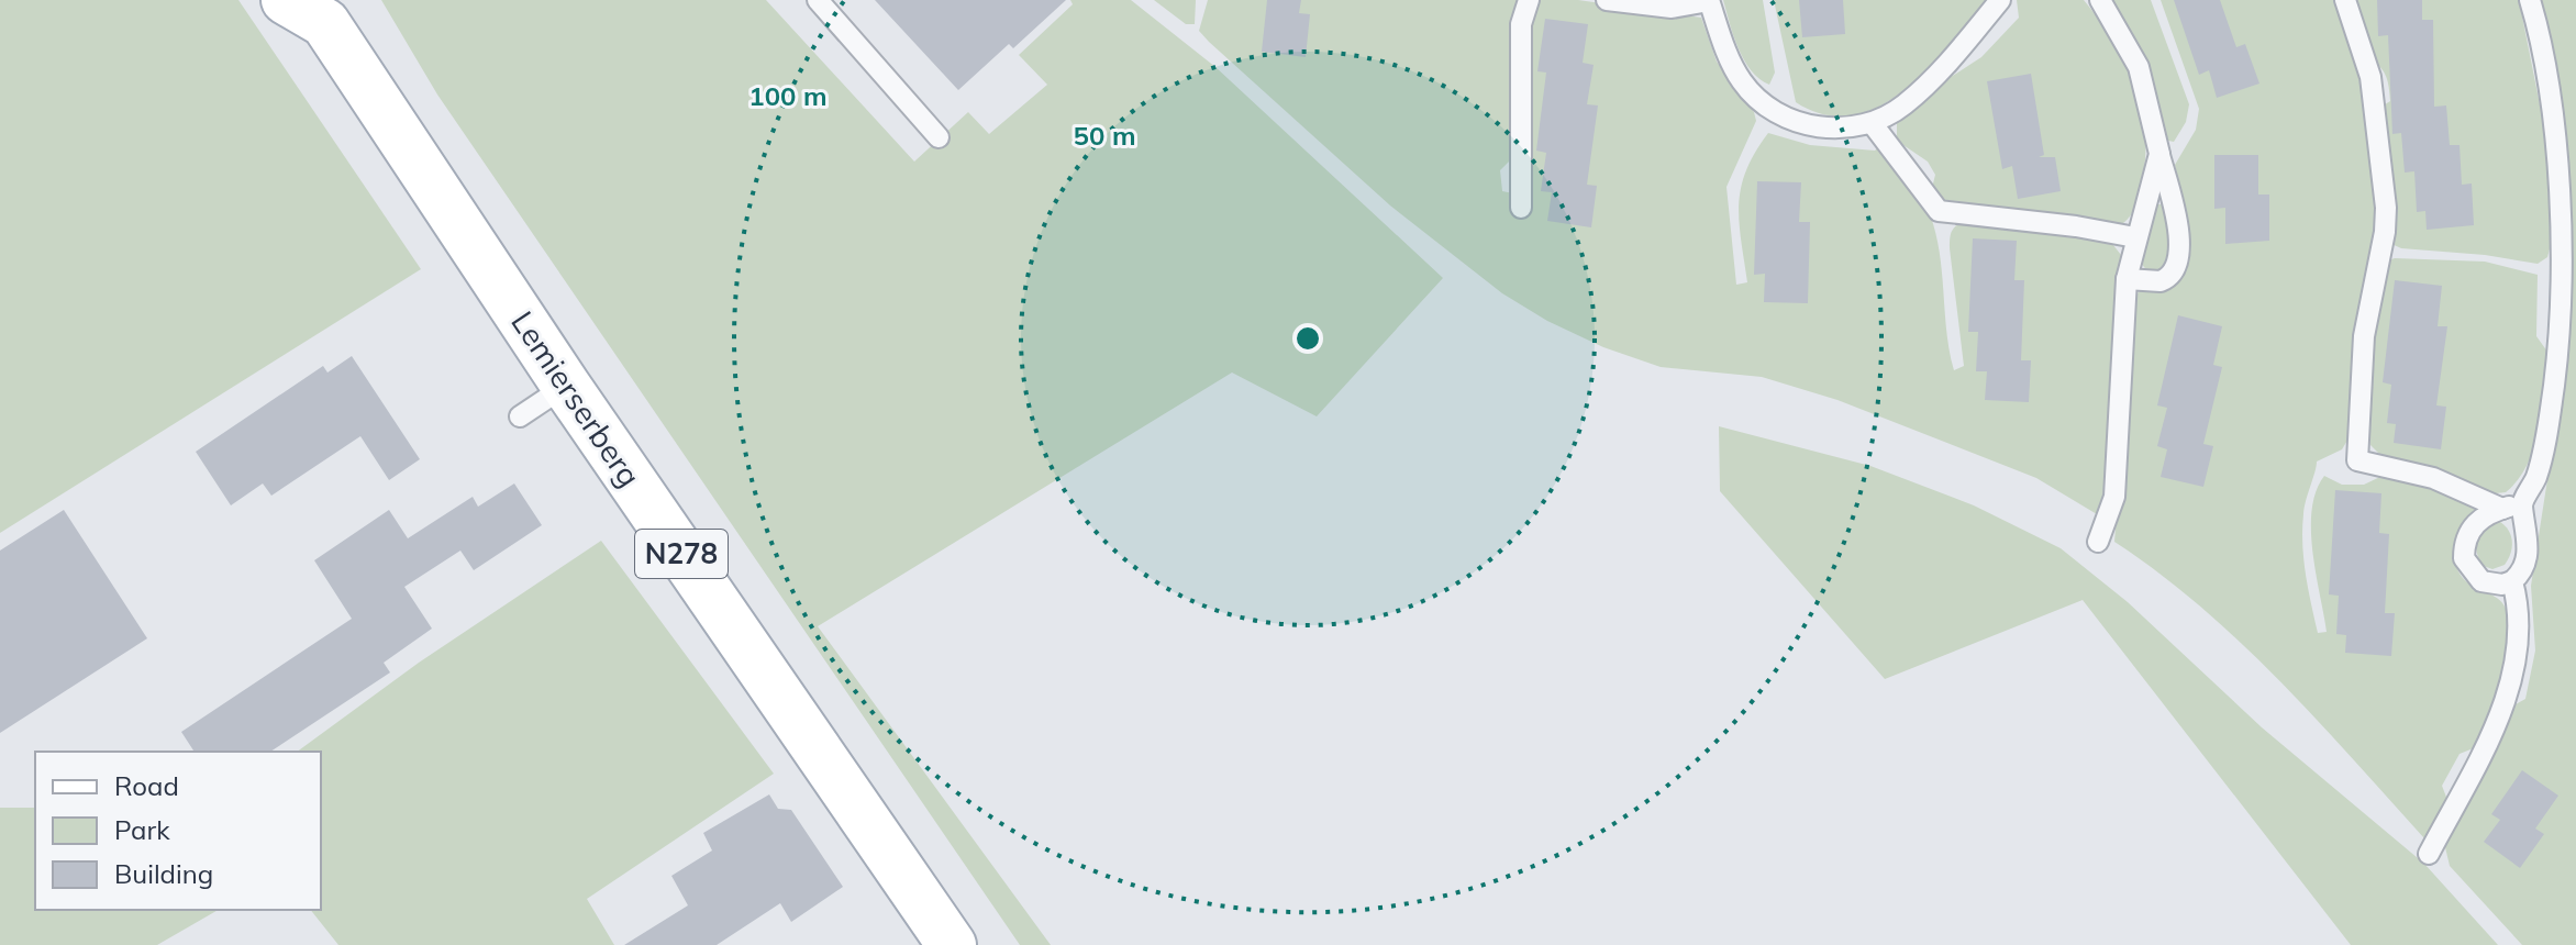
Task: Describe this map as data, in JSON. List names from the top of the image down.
{
  "streets": {
    "main road": ["Lemierserberg", "N278"]
  },
  "legend": ["Road", "Park", "Building"],
  "rings": ["100 m", "50 m"]
}
